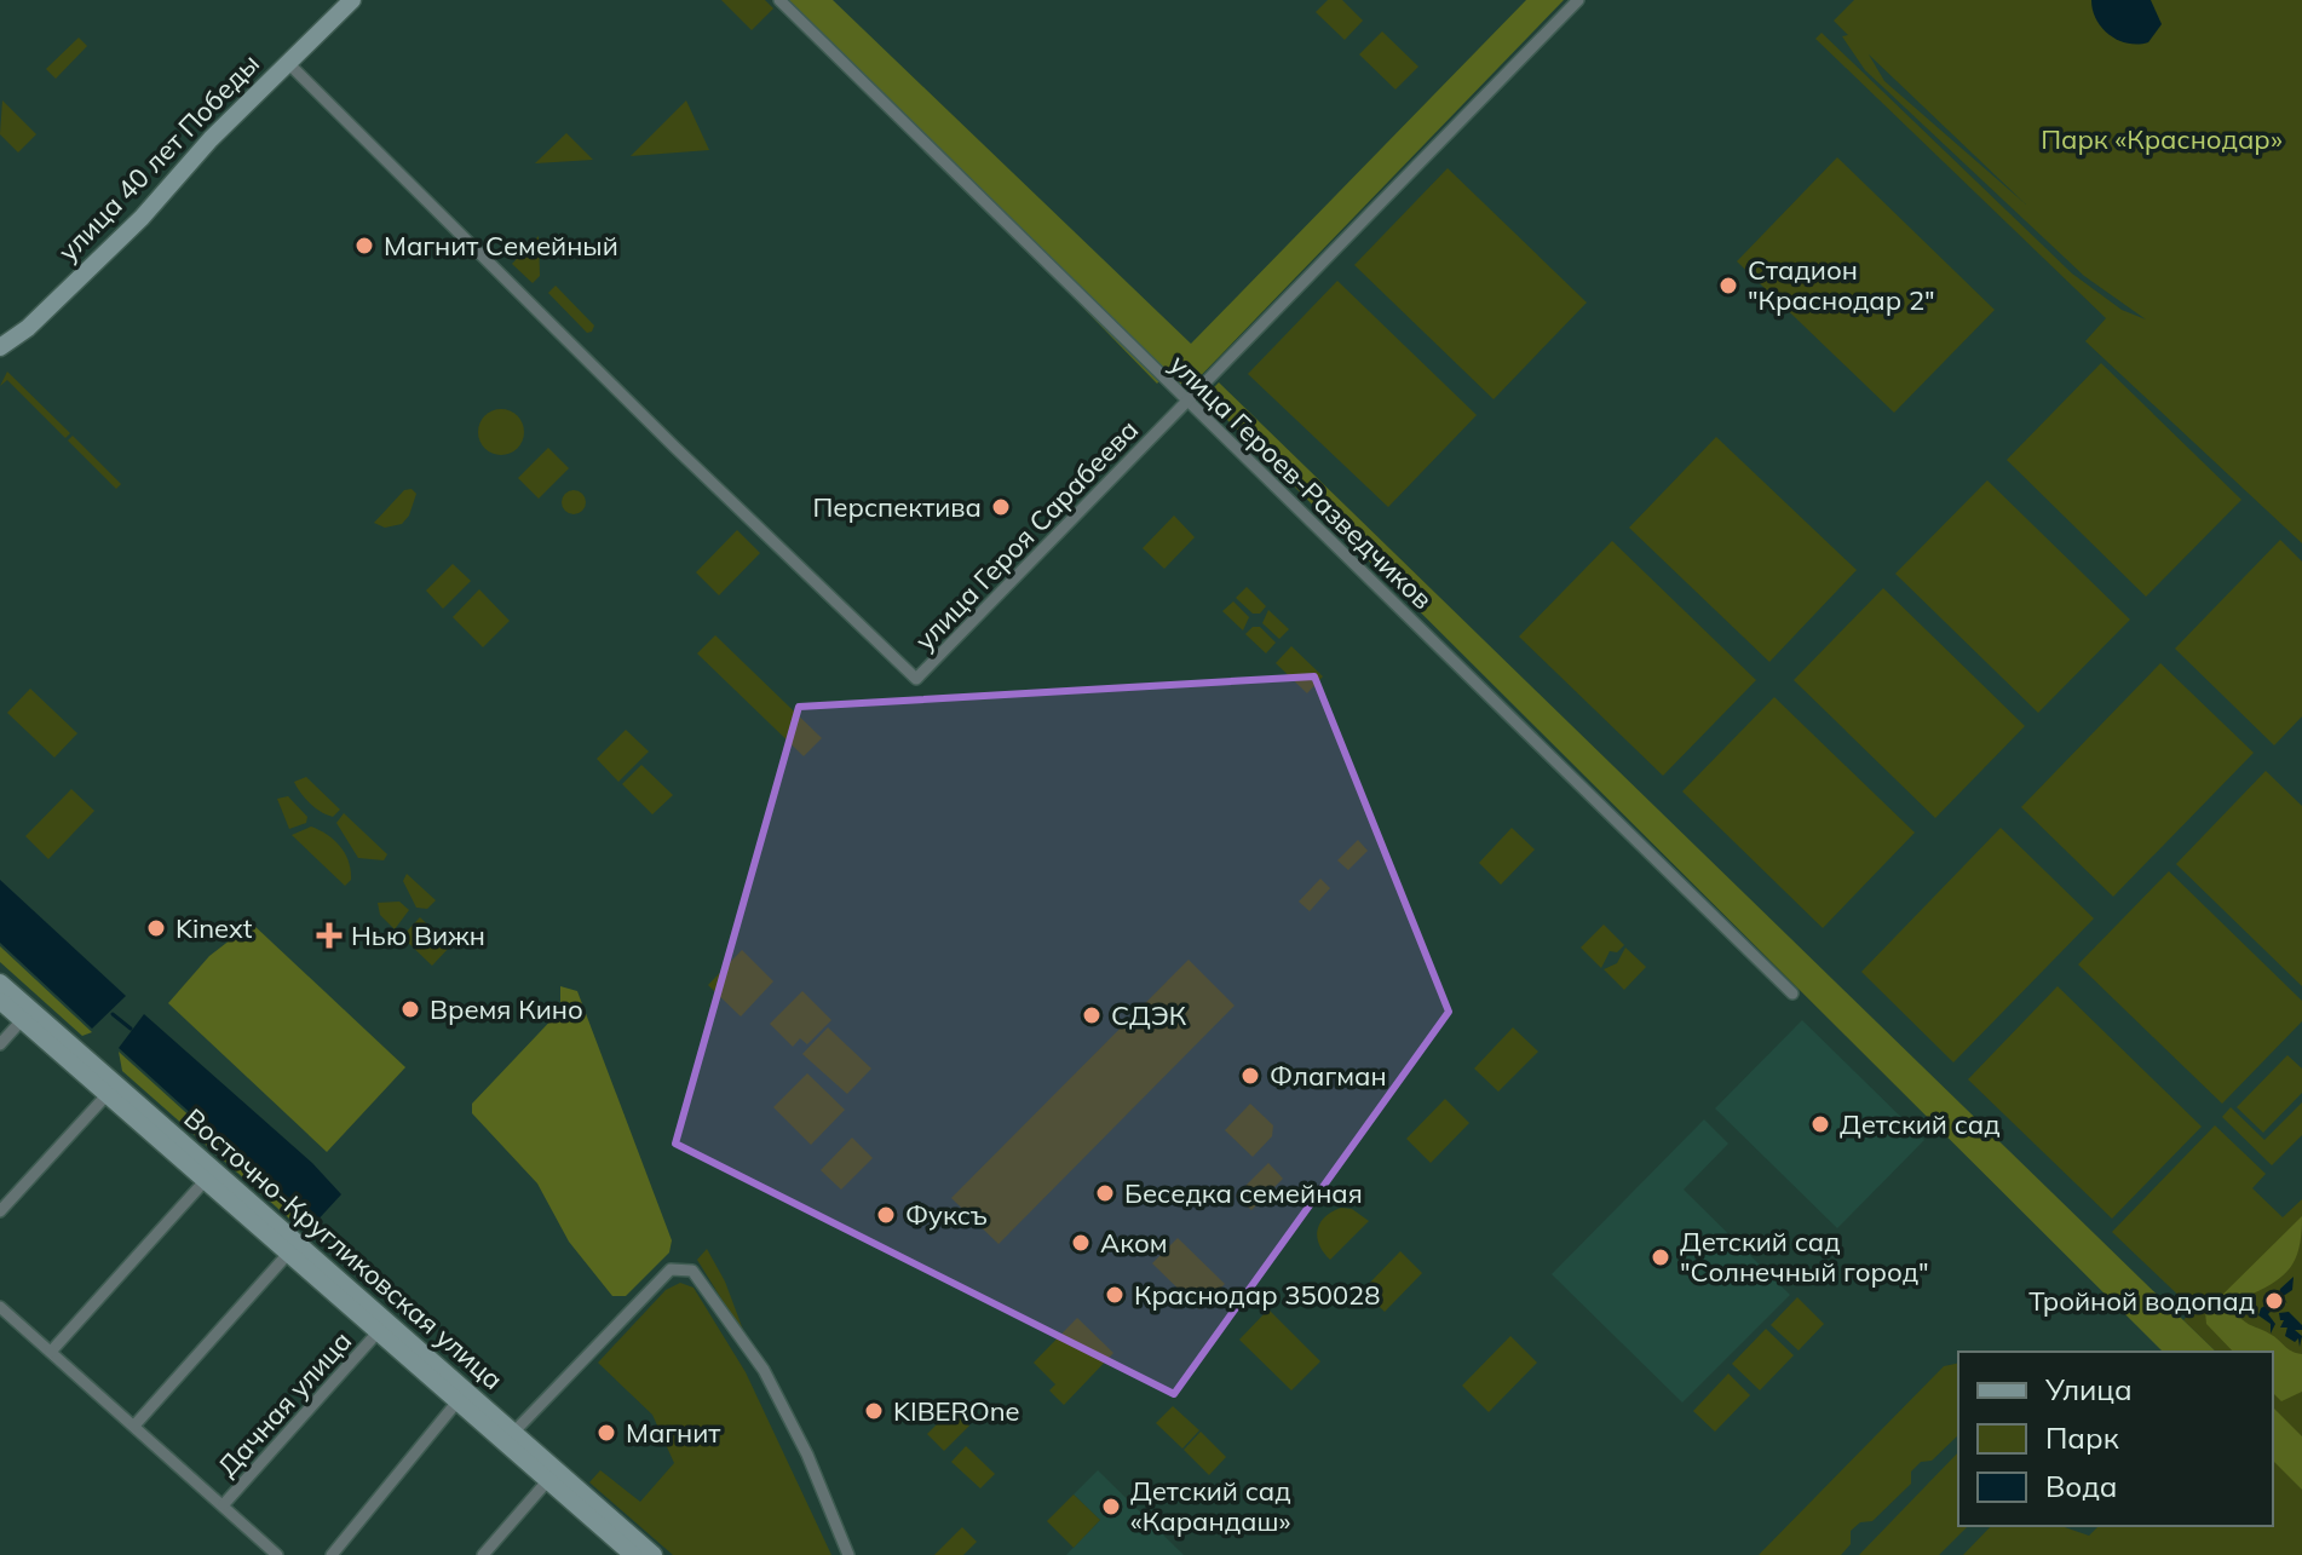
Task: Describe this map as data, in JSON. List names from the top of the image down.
{
  "streets": {
    "main road": ["улица 40 лет Победы", "Восточно-Кругликовская улица"],
    "street": ["улица Героев-Разведчиков", "улица Героя Сарабеева", "Дачная улица"]
  },
  "crossings": [
    ["улица 40 лет Победы", "улица Героя Сарабеева"],
    ["улица Героев-Разведчиков", "улица Героя Сарабеева"],
    ["Восточно-Кругликовская улица", "Дачная улица"]
  ],
  "parks": ["Парк «Краснодар»"],
  "places": {
    "other": [
      "Магнит Семейный",
      "Стадион \"Краснодар 2\"",
      "Перспектива",
      "Kinext",
      "Время Кино",
      "СДЭК",
      "Флагман",
      "Детский сад",
      "Беседка семейная",
      "Фуксъ",
      "Аком",
      "Детский сад \"Солнечный город\"",
      "Краснодар 350028",
      "Тройной водопад",
      "KIBEROne",
      "Магнит",
      "Детский сад «Карандаш»"
    ],
    "health": ["Нью Вижн"]
  },
  "legend": ["Улица", "Парк", "Вода"]
}
